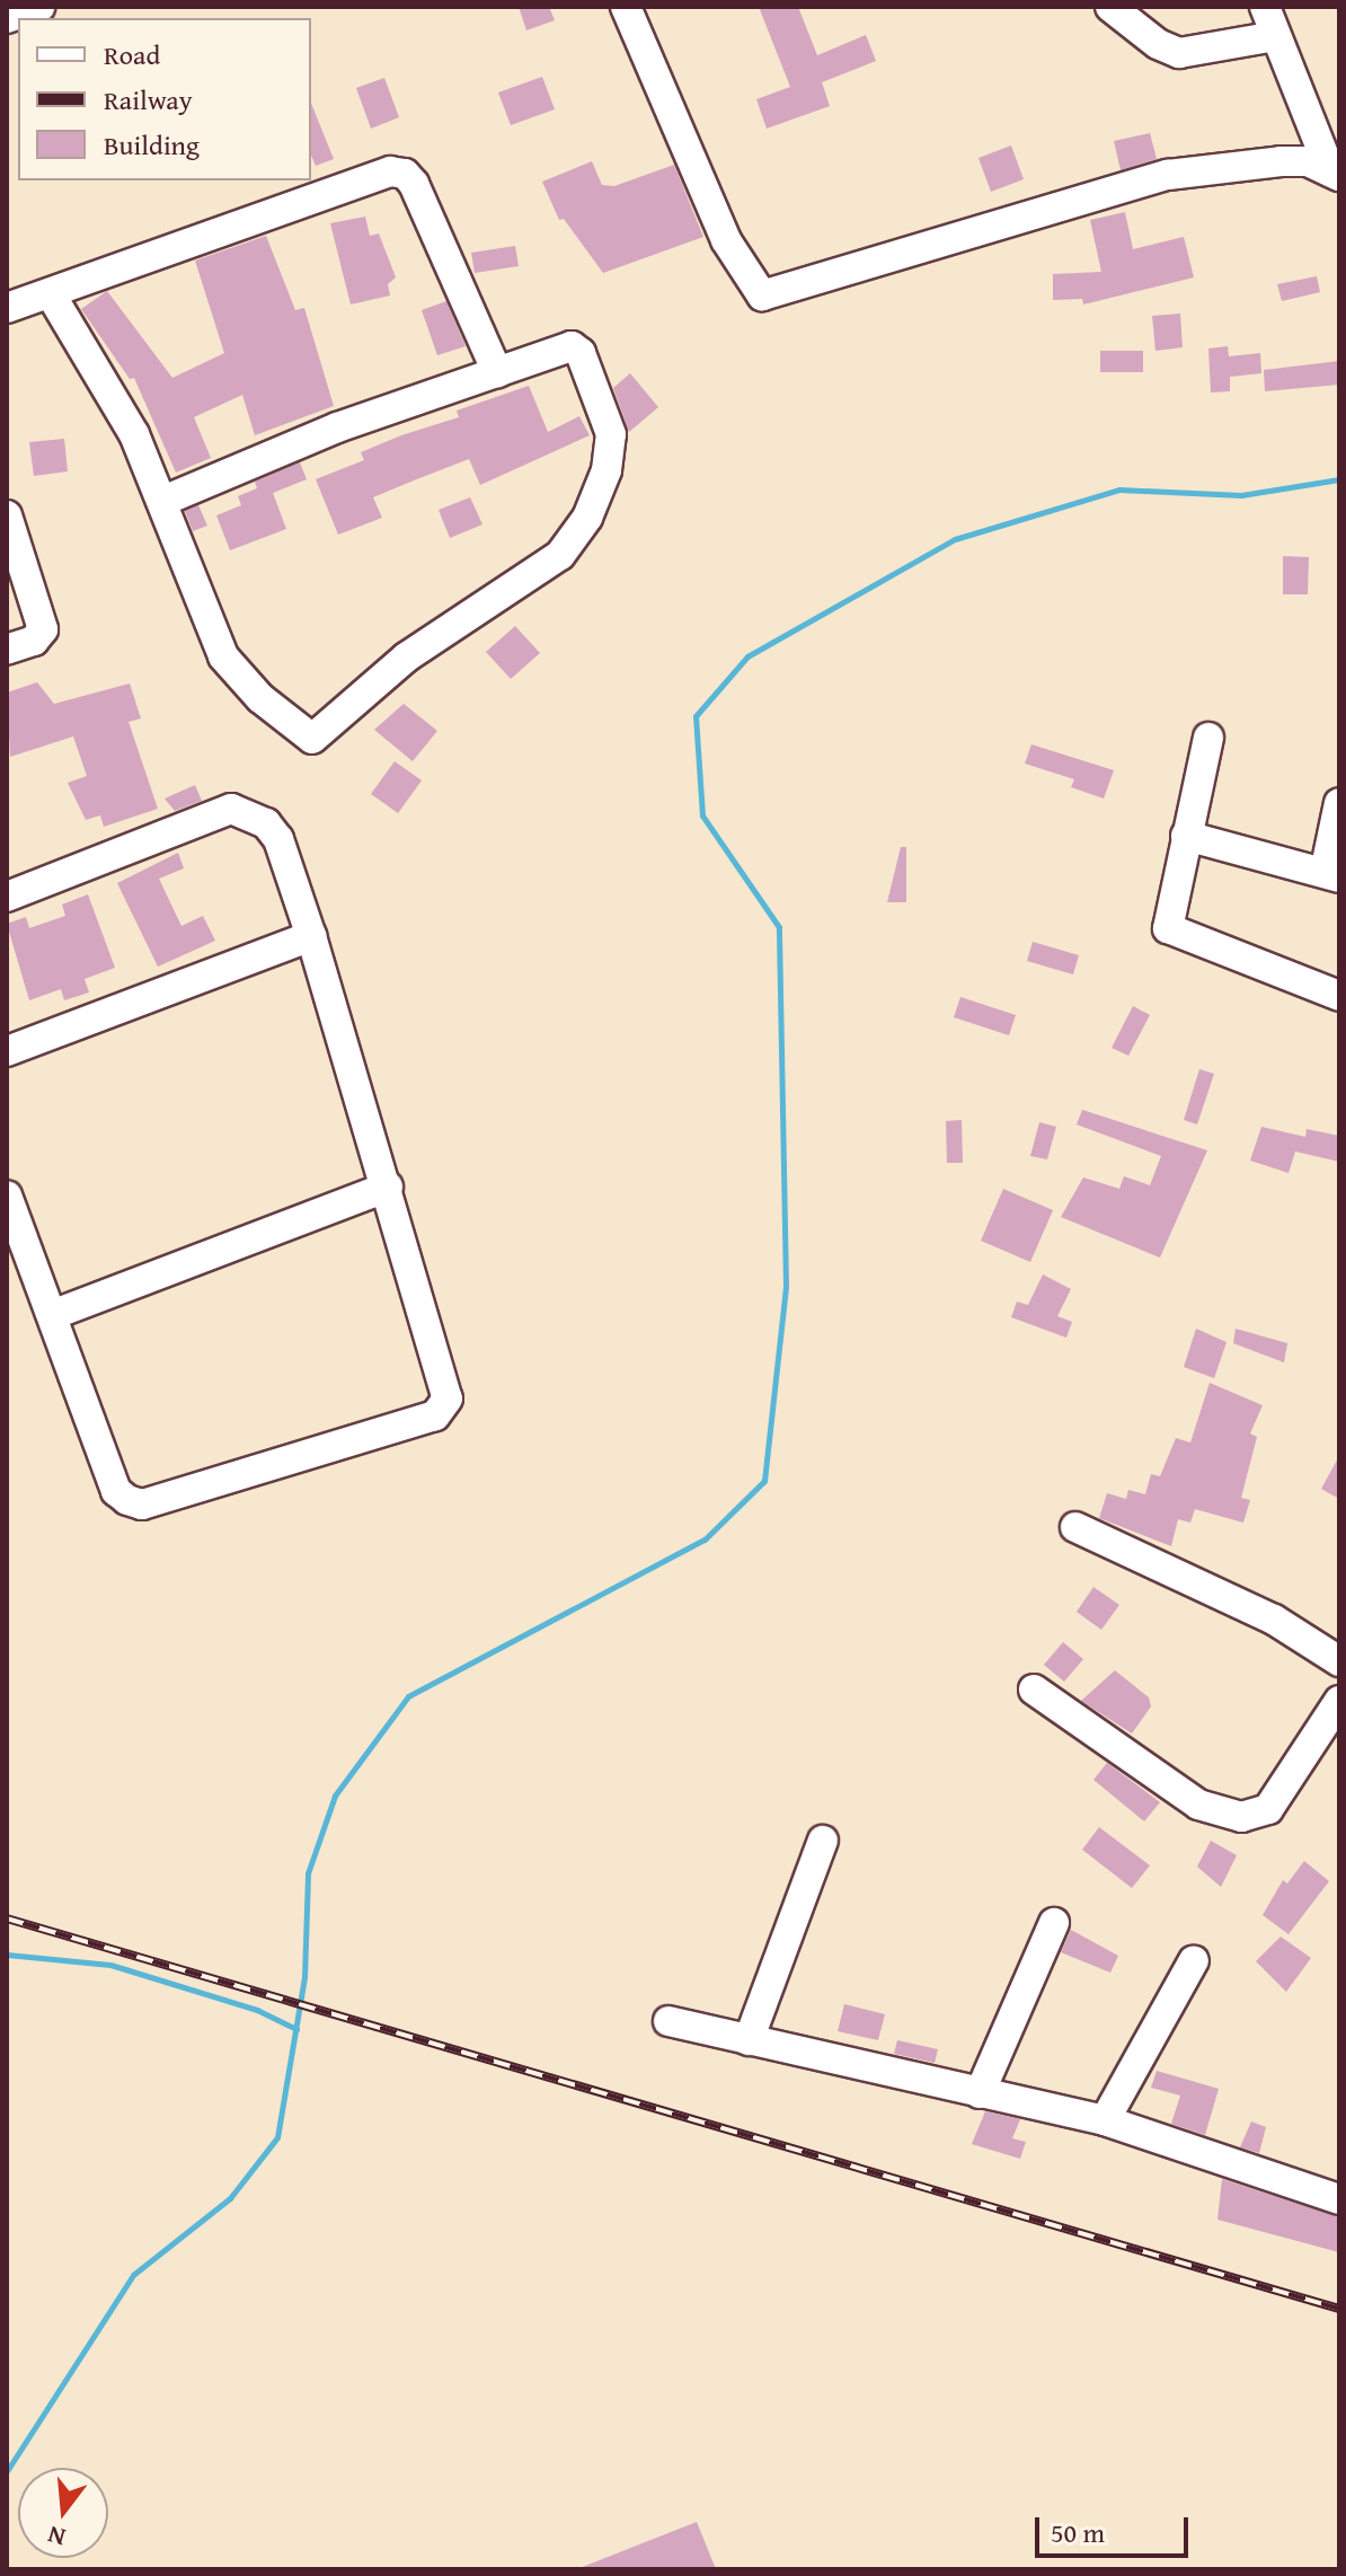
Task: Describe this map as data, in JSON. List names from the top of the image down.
{
  "legend": ["Road", "Railway", "Building"],
  "scale_bar": "50 m",
  "north": "bottom"
}
